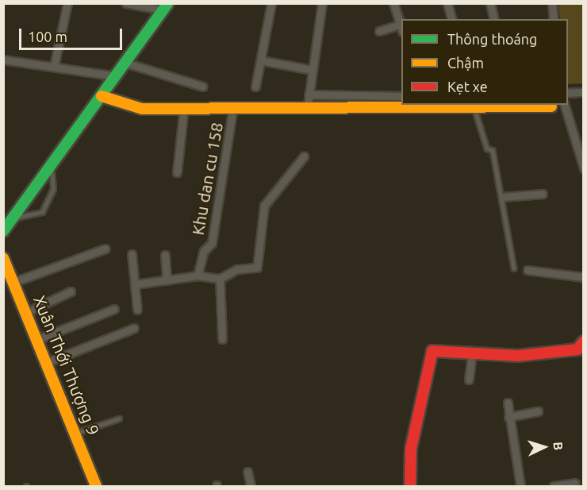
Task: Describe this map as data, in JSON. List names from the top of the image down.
{
  "streets": {
    "street": ["Khu dan cu 158", "Xuân Thới Thượng 9"]
  },
  "legend": ["Thông thoáng", "Chậm", "Kẹt xe"],
  "scale_bar": "100 m",
  "north": "right"
}
